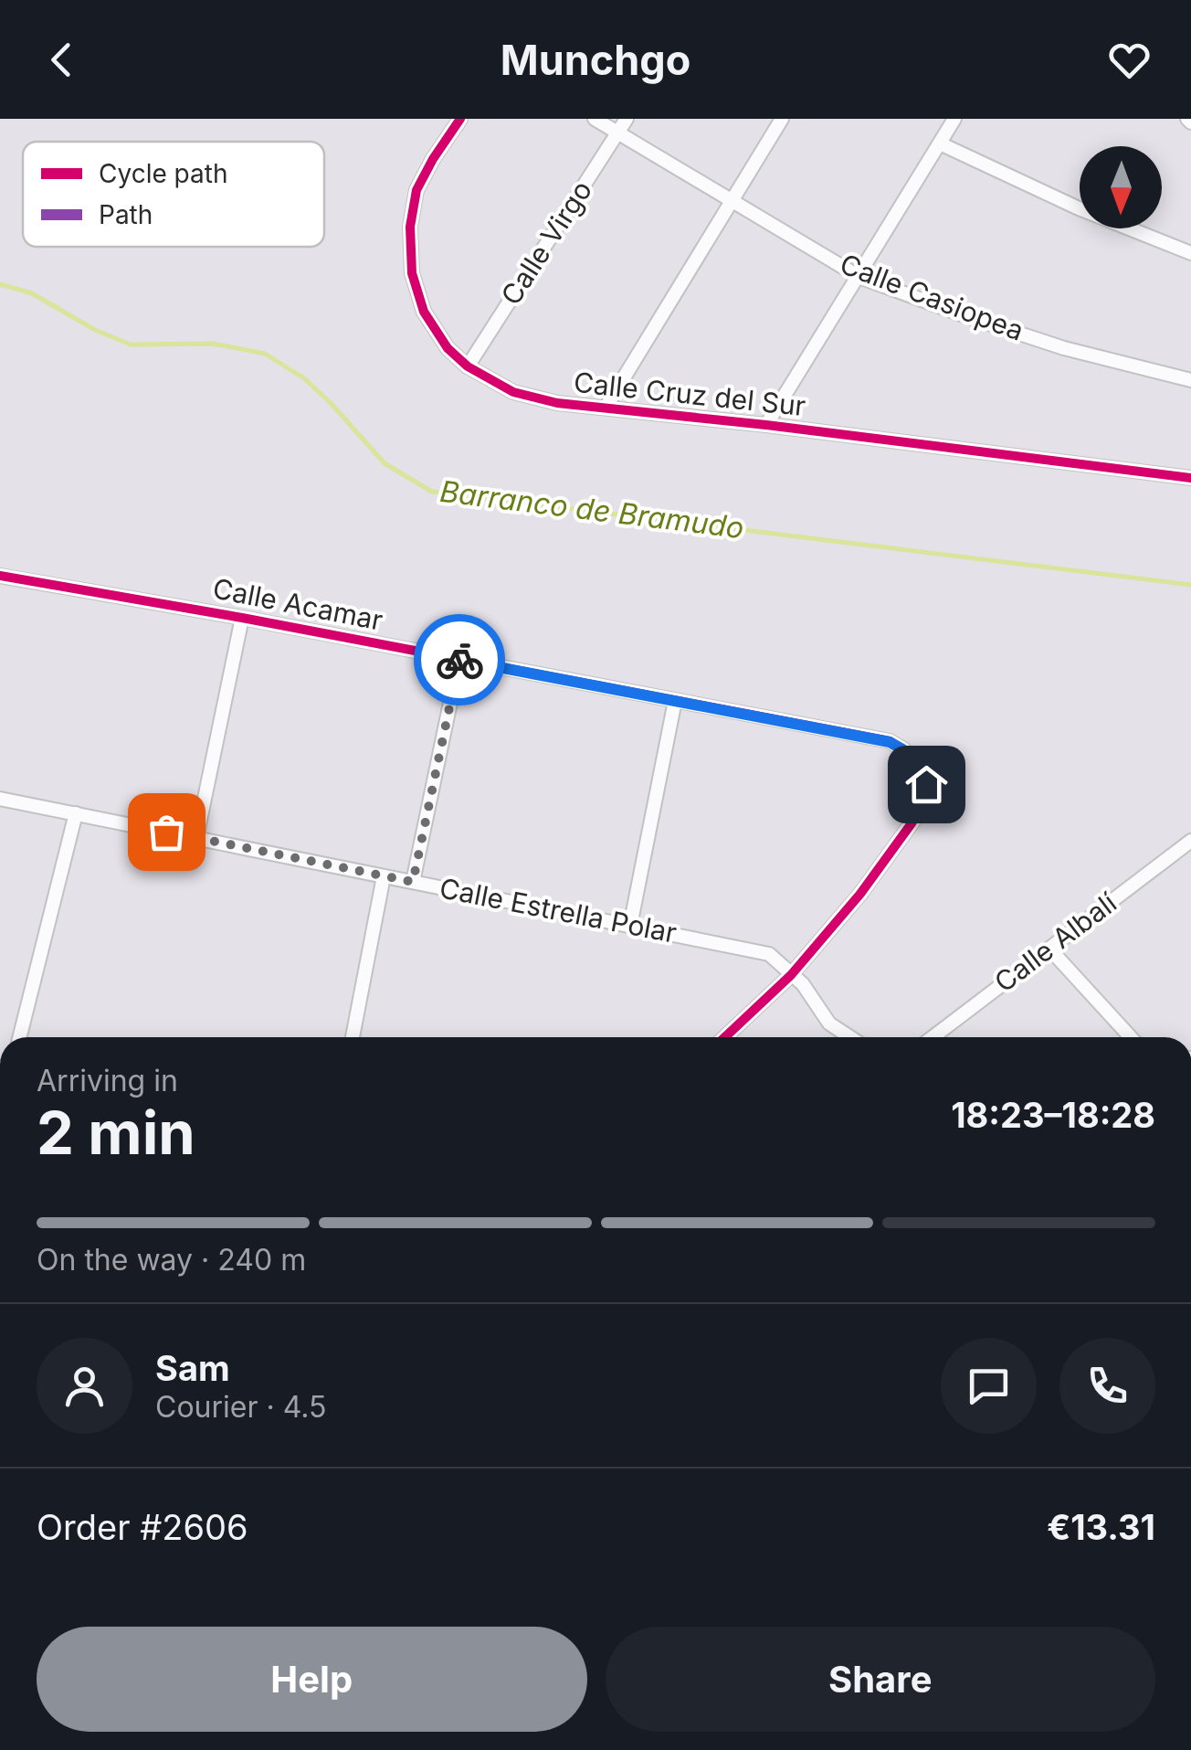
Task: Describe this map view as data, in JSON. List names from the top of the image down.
{
  "streets": {
    "street": [
      "Calle Virgo",
      "Calle Casiopea",
      "Calle Cruz del Sur",
      "Calle Acamar",
      "Calle Estrella Polar",
      "Calle Albalí"
    ]
  },
  "crossings": [
    ["Calle Virgo", "Calle Casiopea"],
    ["Calle Virgo", "Calle Cruz del Sur"],
    ["Calle Acamar", "Calle Estrella Polar"]
  ],
  "water": ["Barranco de Bramudo"],
  "legend": ["Cycle path", "Path"],
  "north": "bottom",
  "page": {
    "header": "Munchgo",
    "heading": ["2 min", "Arriving in", "18:23–18:28"],
    "panel": [
      "Sam",
      "Courier · 4.5",
      "Order #2606",
      "€13.31"
    ],
    "bar": "On the way · 240 m",
    "buttons": ["Help", "Share"]
  }
}
